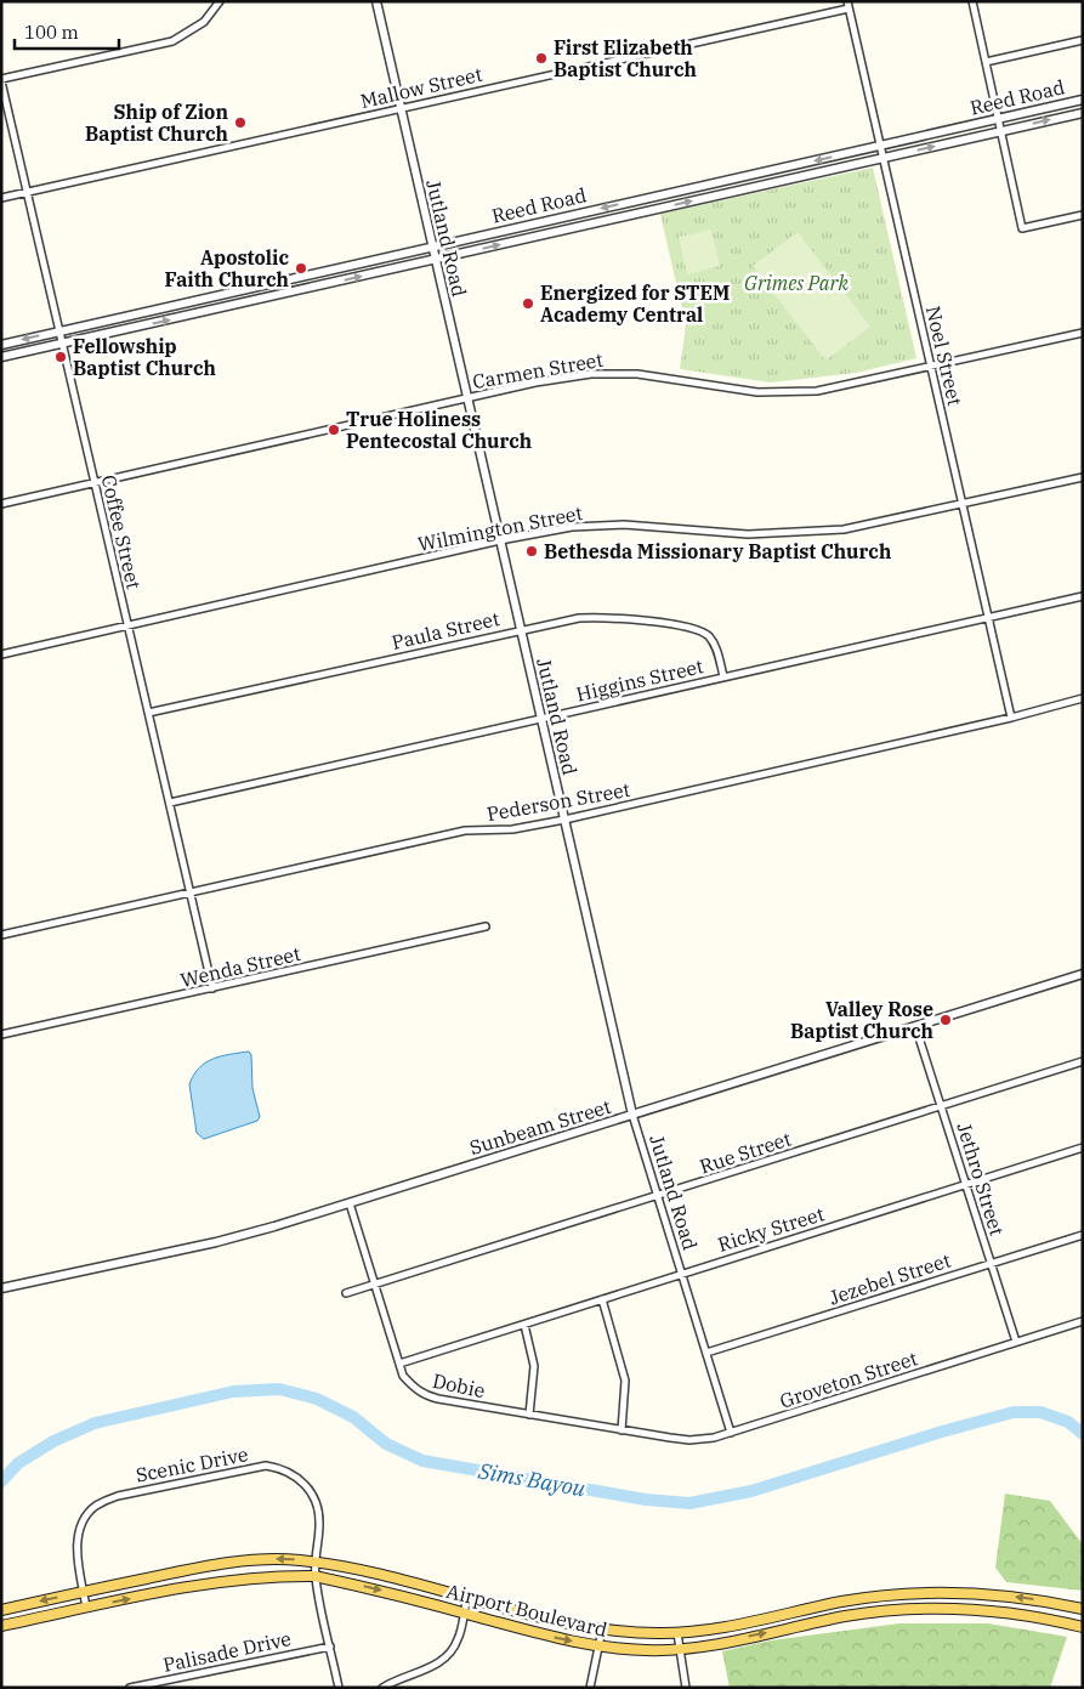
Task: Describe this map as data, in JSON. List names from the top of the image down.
{
  "streets": {
    "main road": ["Airport Boulevard"],
    "street": [
      "Mallow Street",
      "Reed Road",
      "Jutland Road",
      "Noel Street",
      "Carmen Street",
      "Wilmington Street",
      "Coffee Street",
      "Paula Street",
      "Higgins Street",
      "Pederson Street",
      "Wenda Street",
      "Sunbeam Street",
      "Rue Street",
      "Jethro Street",
      "Ricky Street",
      "Jezebel Street",
      "Groveton Street",
      "Dobie",
      "Scenic Drive",
      "Palisade Drive"
    ]
  },
  "crossings": [
    ["Mallow Street", "Jutland Road"],
    ["Mallow Street", "Noel Street"],
    ["Mallow Street", "Coffee Street"],
    ["Reed Road", "Jutland Road"],
    ["Reed Road", "Noel Street"],
    ["Reed Road", "Coffee Street"],
    ["Jutland Road", "Carmen Street"],
    ["Jutland Road", "Wilmington Street"],
    ["Jutland Road", "Paula Street"],
    ["Jutland Road", "Higgins Street"],
    ["Jutland Road", "Pederson Street"],
    ["Jutland Road", "Sunbeam Street"],
    ["Jutland Road", "Rue Street"],
    ["Jutland Road", "Ricky Street"],
    ["Jutland Road", "Jezebel Street"],
    ["Jutland Road", "Groveton Street"],
    ["Noel Street", "Carmen Street"],
    ["Noel Street", "Wilmington Street"],
    ["Noel Street", "Higgins Street"],
    ["Noel Street", "Pederson Street"],
    ["Carmen Street", "Coffee Street"],
    ["Wilmington Street", "Coffee Street"],
    ["Coffee Street", "Paula Street"],
    ["Coffee Street", "Higgins Street"],
    ["Coffee Street", "Pederson Street"],
    ["Coffee Street", "Wenda Street"],
    ["Paula Street", "Higgins Street"],
    ["Sunbeam Street", "Jethro Street"],
    ["Sunbeam Street", "Dobie"],
    ["Rue Street", "Jethro Street"],
    ["Rue Street", "Dobie"],
    ["Jethro Street", "Ricky Street"],
    ["Jethro Street", "Jezebel Street"],
    ["Jethro Street", "Groveton Street"],
    ["Ricky Street", "Dobie"],
    ["Groveton Street", "Dobie"],
    ["Scenic Drive", "Airport Boulevard"],
    ["Scenic Drive", "Palisade Drive"]
  ],
  "water": ["Sims Bayou"],
  "parks": ["Grimes Park"],
  "places": [
    "First Elizabeth Baptist Church",
    "Ship of Zion Baptist Church",
    "Apostolic Faith Church",
    "Energized for STEM Academy Central",
    "Fellowship Baptist Church",
    "True Holiness Pentecostal Church",
    "Bethesda Missionary Baptist Church",
    "Valley Rose Baptist Church"
  ],
  "scale_bar": "100 m"
}
